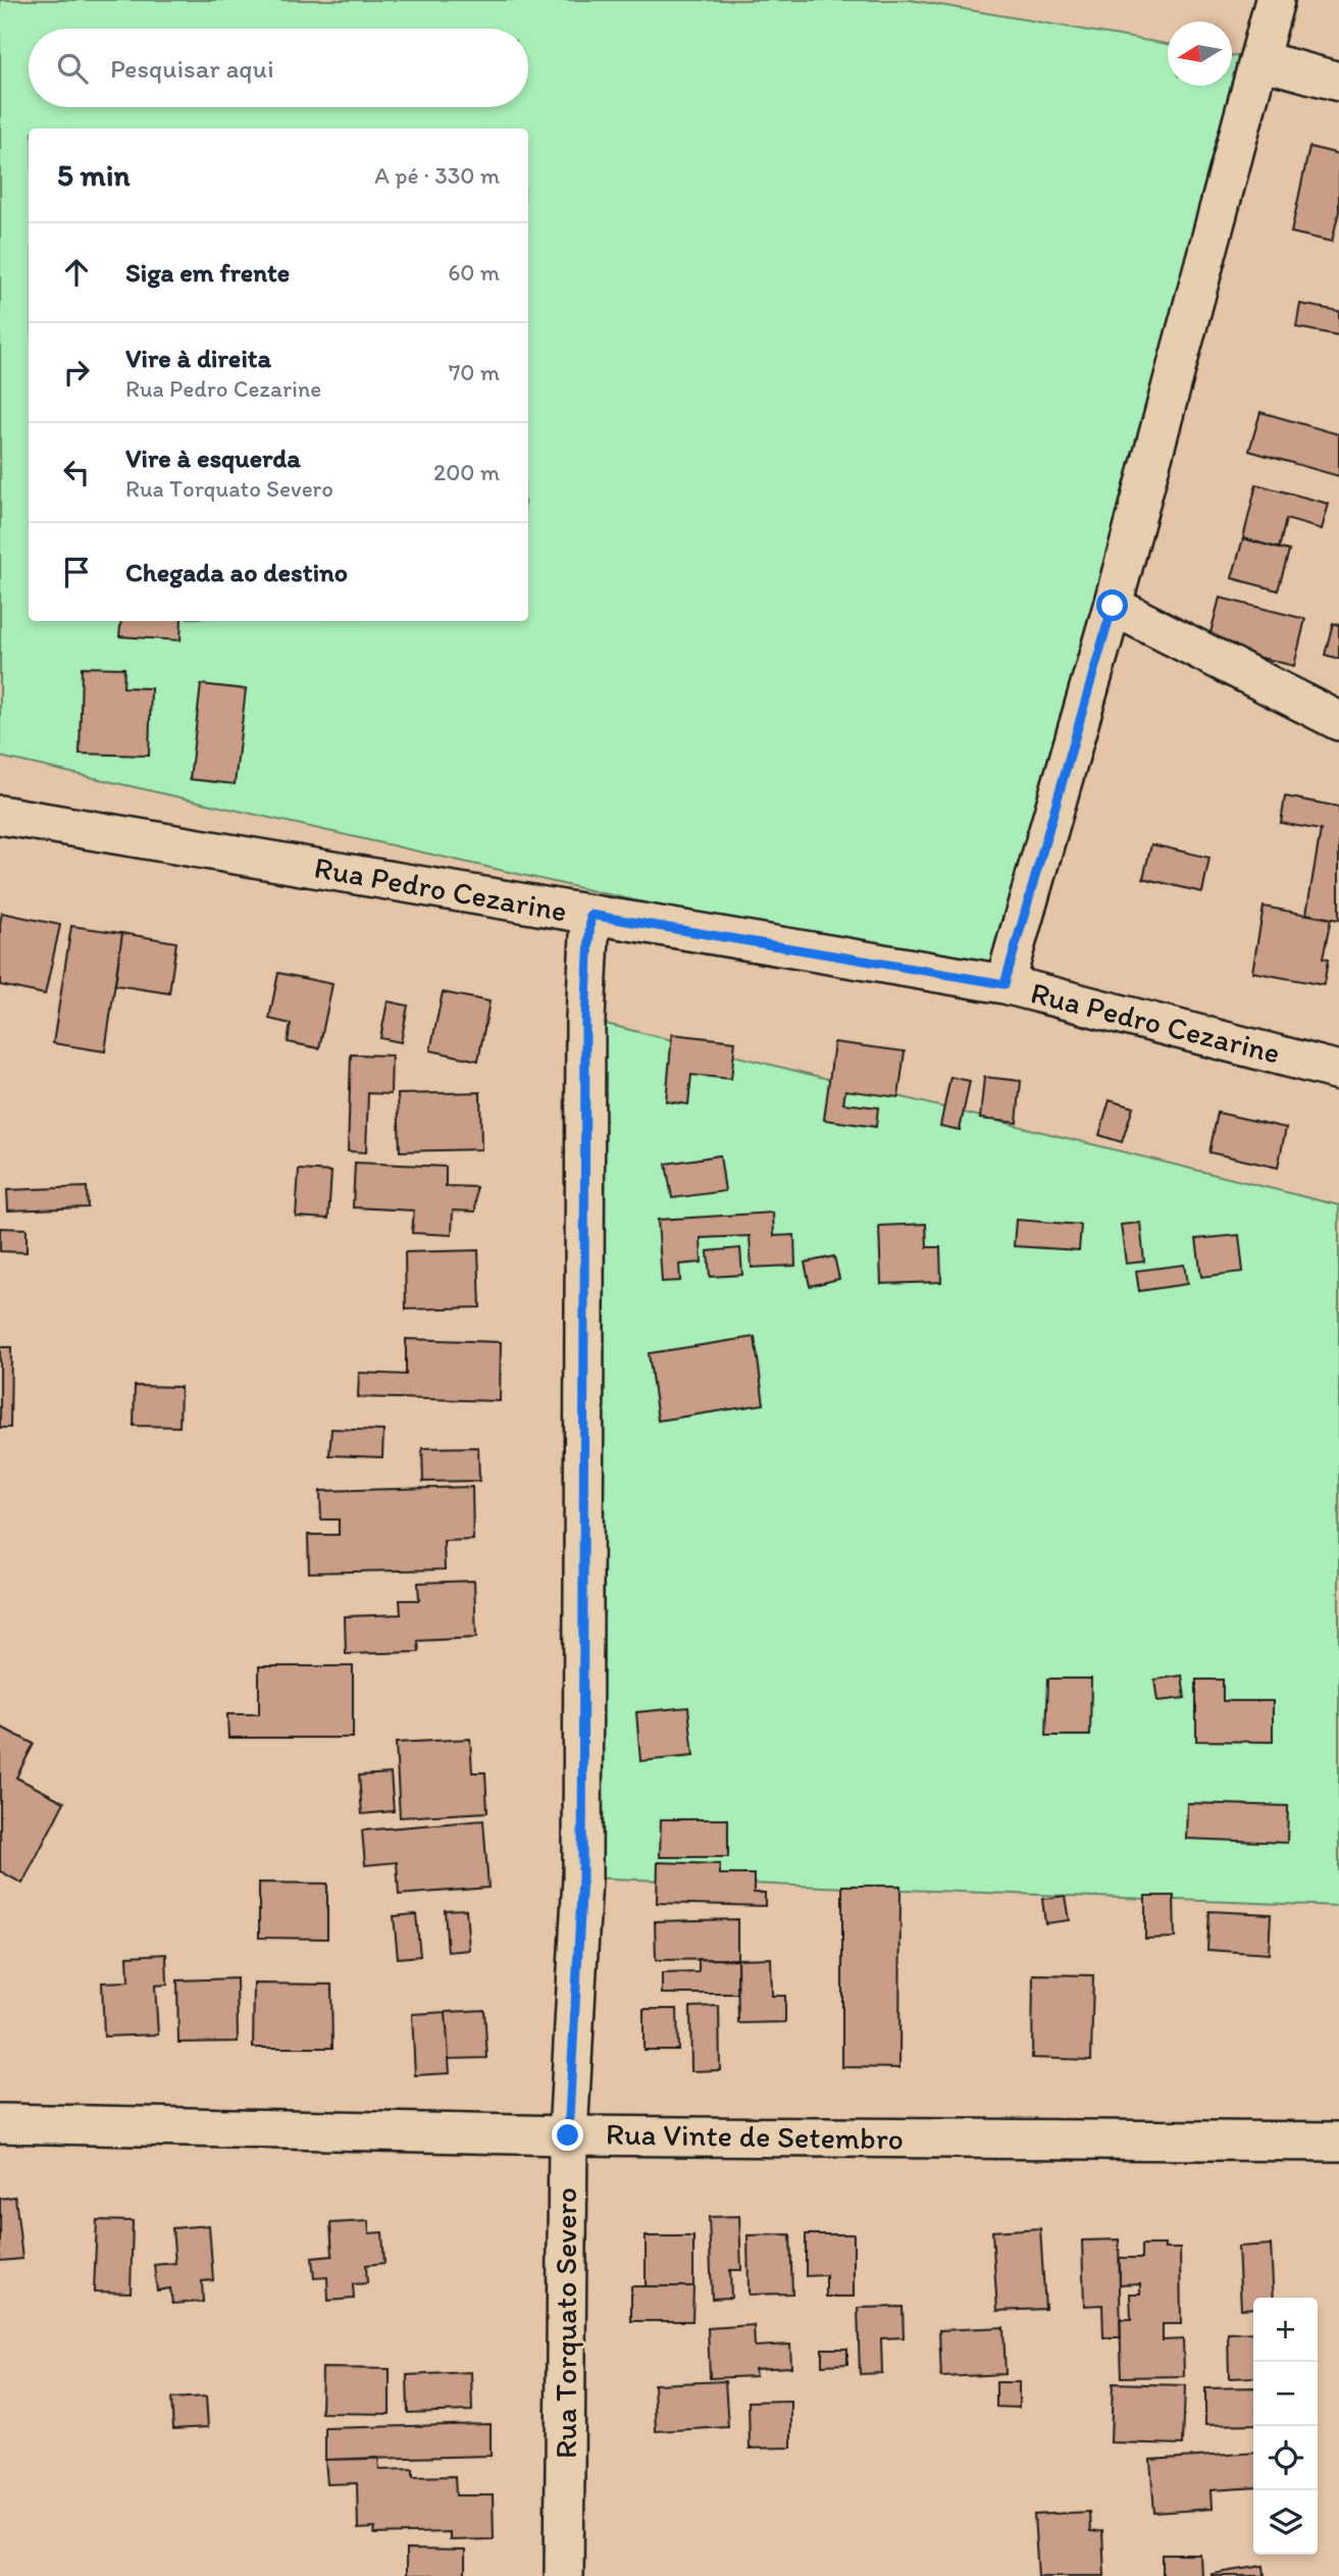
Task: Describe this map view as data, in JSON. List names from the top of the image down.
{
  "streets": {
    "street": ["Rua Pedro Cezarine", "Rua Vinte de Setembro", "Rua Torquato Severo"]
  },
  "crossings": [
    ["Rua Pedro Cezarine", "Rua Torquato Severo"],
    ["Rua Vinte de Setembro", "Rua Torquato Severo"]
  ],
  "north": "left",
  "page": {
    "search": "Pesquisar aqui",
    "heading": ["5 min", "A pé · 330 m"],
    "list": [
      ["Siga em frente", "60 m"],
      ["Vire à direita", "Rua Pedro Cezarine", "70 m"],
      ["Vire à esquerda", "Rua Torquato Severo", "200 m"],
      "Chegada ao destino"
    ],
    "map_buttons": ["+", "−"]
  }
}
